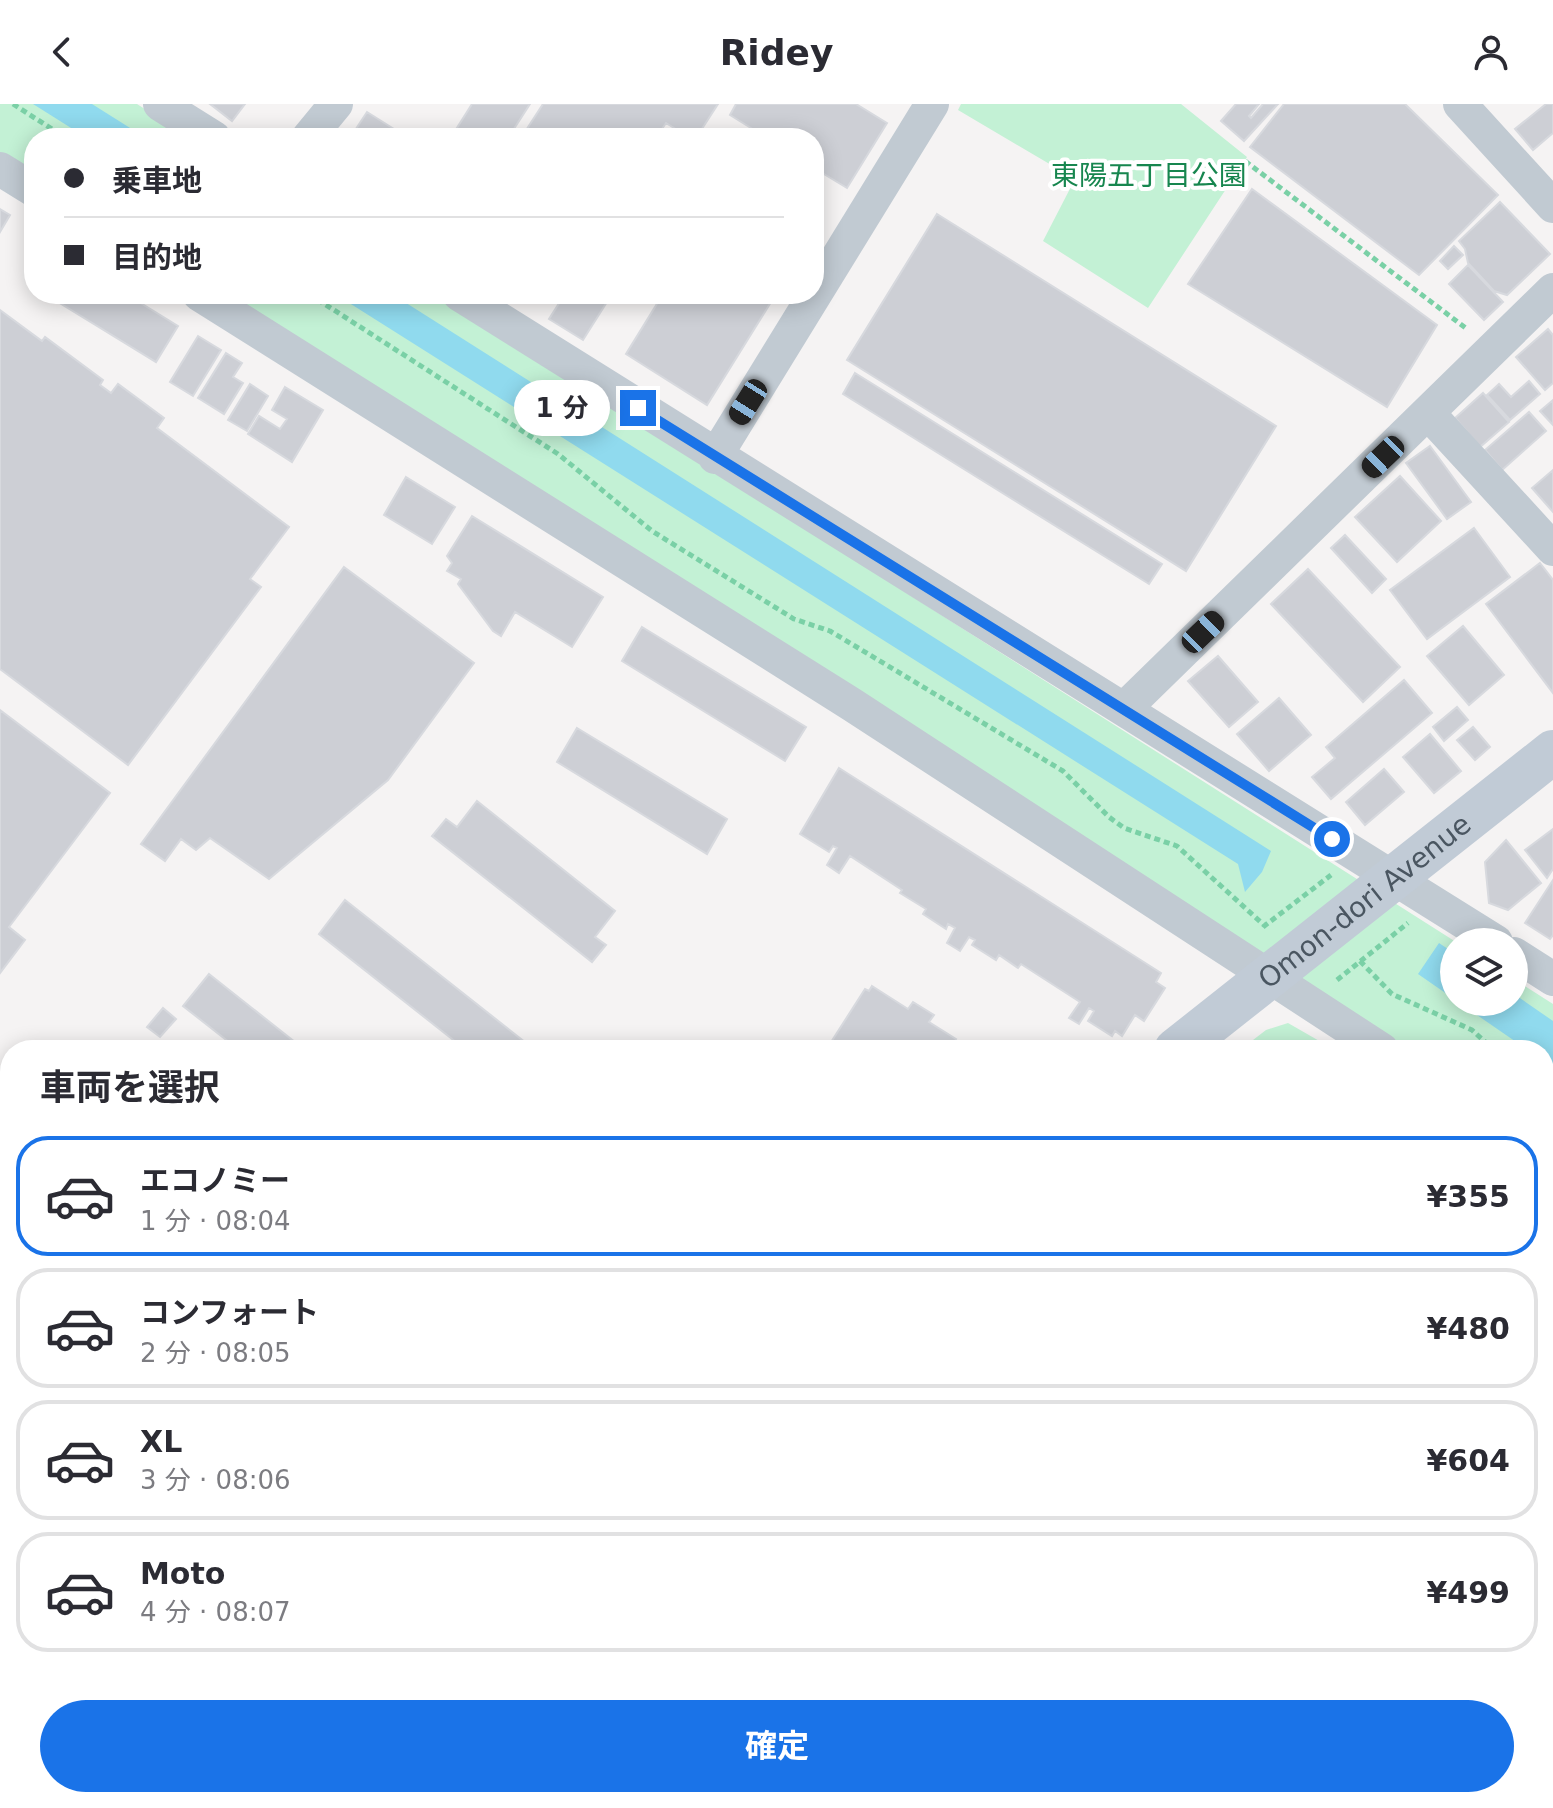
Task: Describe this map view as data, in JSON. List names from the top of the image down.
{
  "streets": {
    "street": ["Omon-dori Avenue"]
  },
  "parks": ["東陽五丁目公園"],
  "page": {
    "header": "Ridey",
    "banner": ["乗車地", "目的地"],
    "bubble": "1 分",
    "heading": "車両を選択",
    "list": [
      {
        "name": "エコノミー",
        "note": "1 分 · 08:04",
        "value": "¥355"
      },
      {
        "name": "コンフォート",
        "note": "2 分 · 08:05",
        "value": "¥480"
      },
      {
        "name": "XL",
        "note": "3 分 · 08:06",
        "value": "¥604"
      },
      {
        "name": "Moto",
        "note": "4 分 · 08:07",
        "value": "¥499"
      }
    ],
    "buttons": "確定"
  }
}
